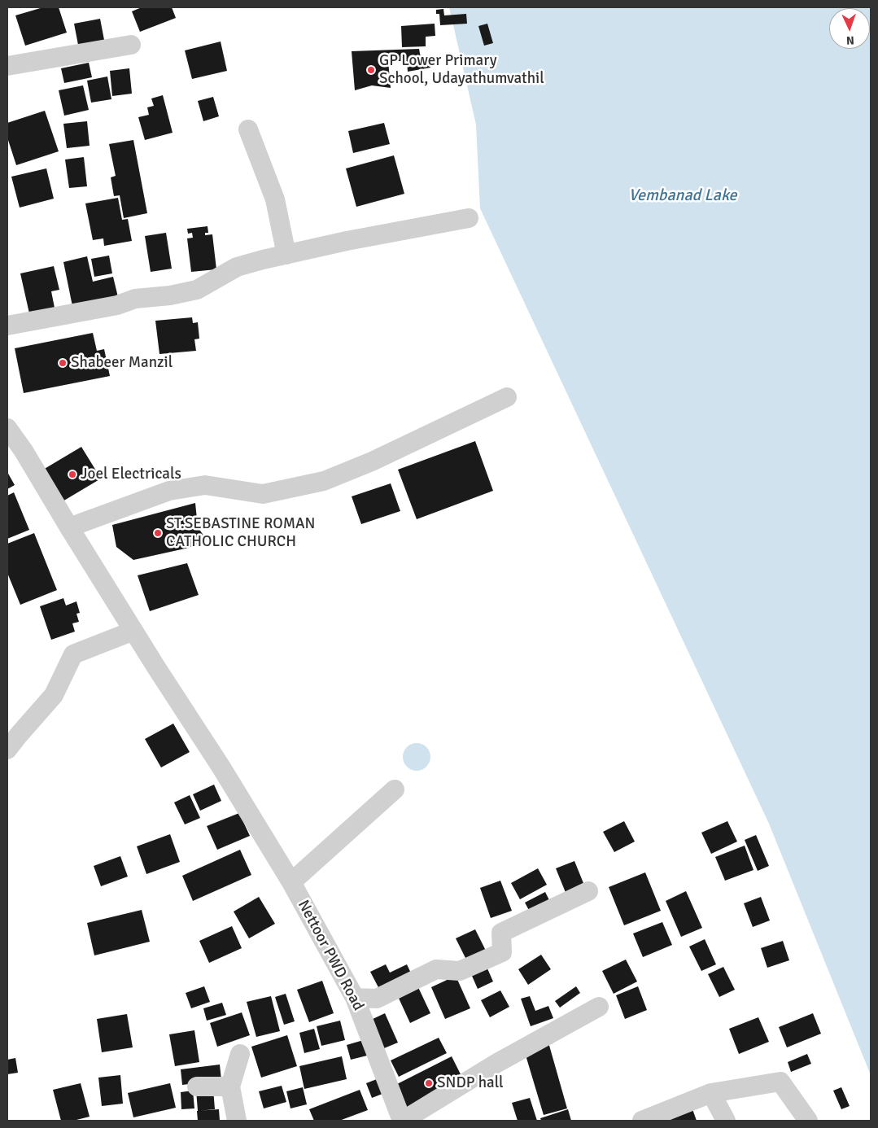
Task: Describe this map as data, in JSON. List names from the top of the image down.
{
  "streets": {
    "street": ["Nettoor PWD Road"]
  },
  "water": ["Vembanad Lake"],
  "places": [
    "GP Lower Primary School, Udayathumvathil",
    "Shabeer Manzil",
    "Joel Electricals",
    "ST.SEBASTINE ROMAN CATHOLIC CHURCH",
    "SNDP hall"
  ],
  "north": "bottom"
}
